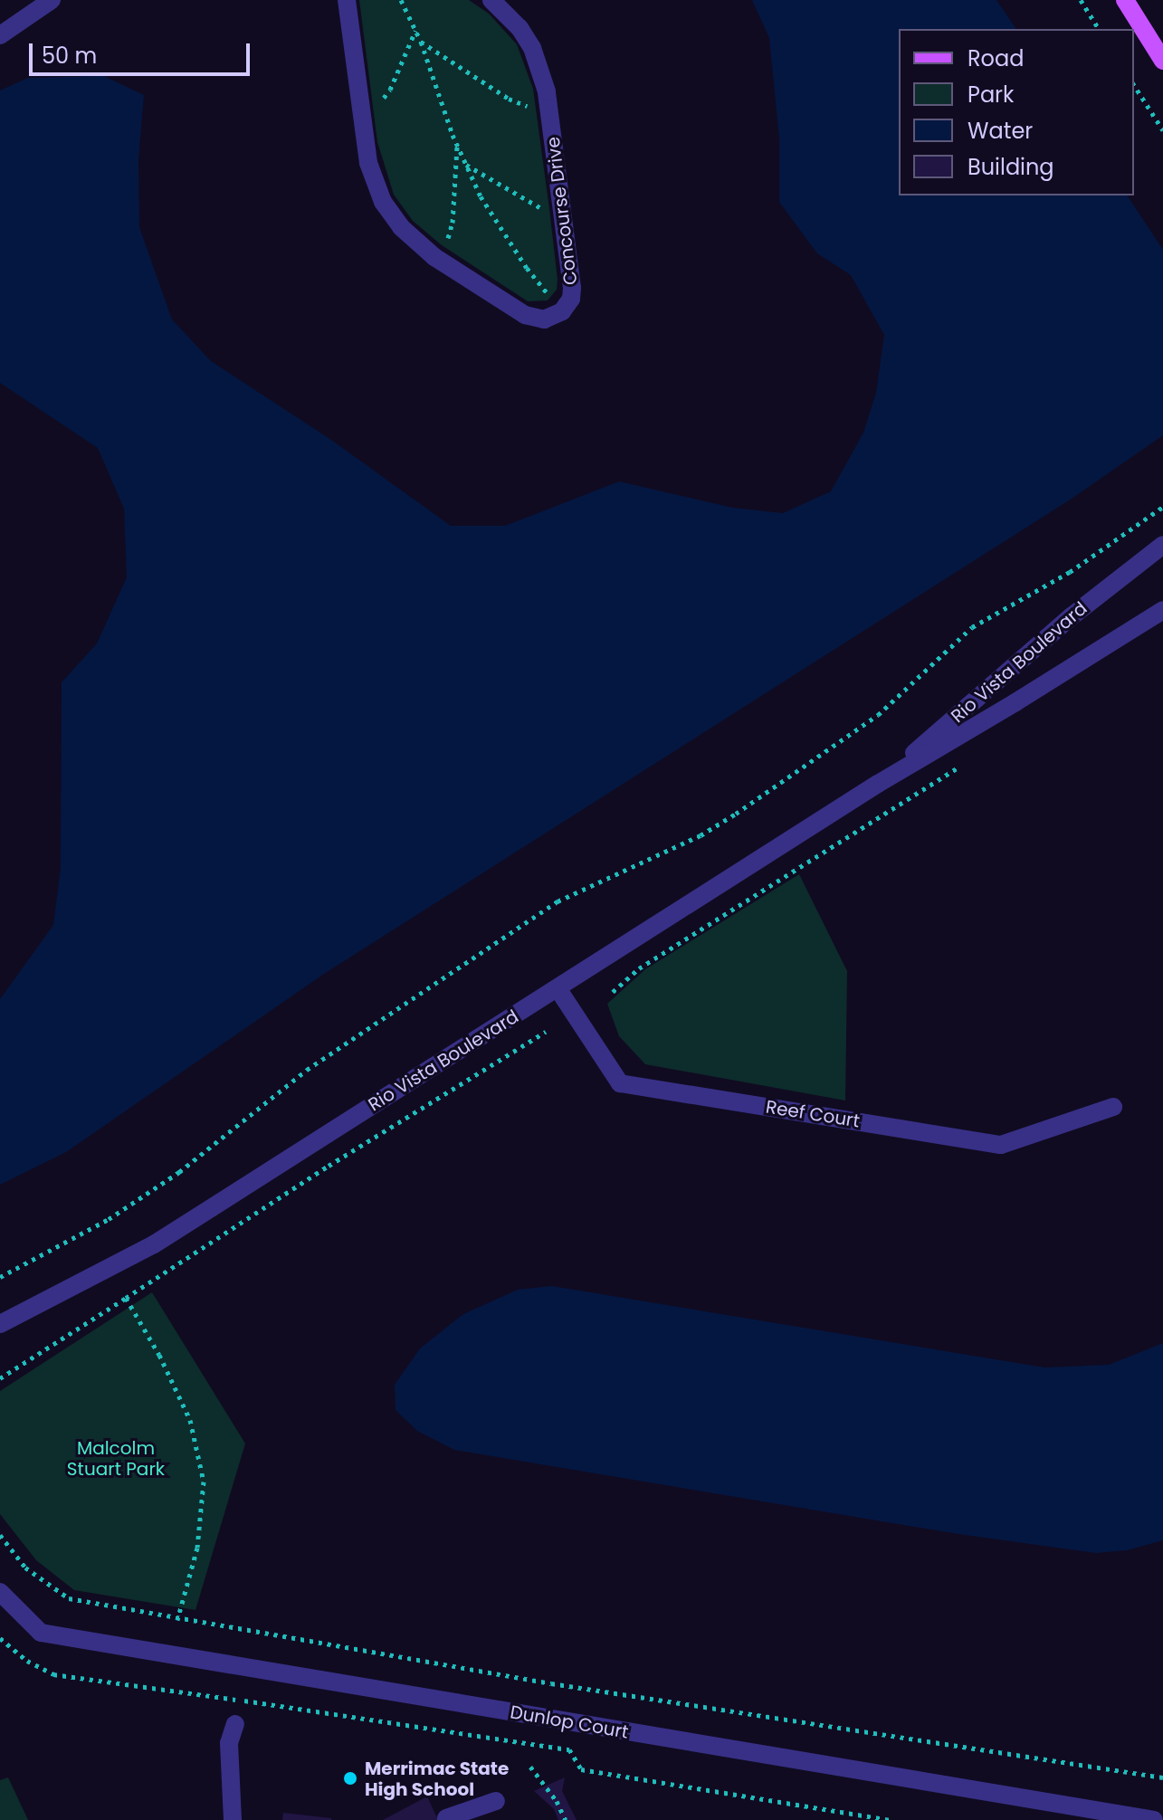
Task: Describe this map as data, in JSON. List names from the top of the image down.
{
  "streets": {
    "street": [
      "Concourse Drive",
      "Rio Vista Boulevard",
      "Reef Court",
      "Dunlop Court"
    ]
  },
  "crossings": [
    ["Rio Vista Boulevard", "Reef Court"]
  ],
  "parks": ["Malcolm Stuart Park"],
  "places": ["Merrimac State High School"],
  "legend": [
    "Road",
    "Park",
    "Water",
    "Building"
  ],
  "scale_bar": "50 m"
}
